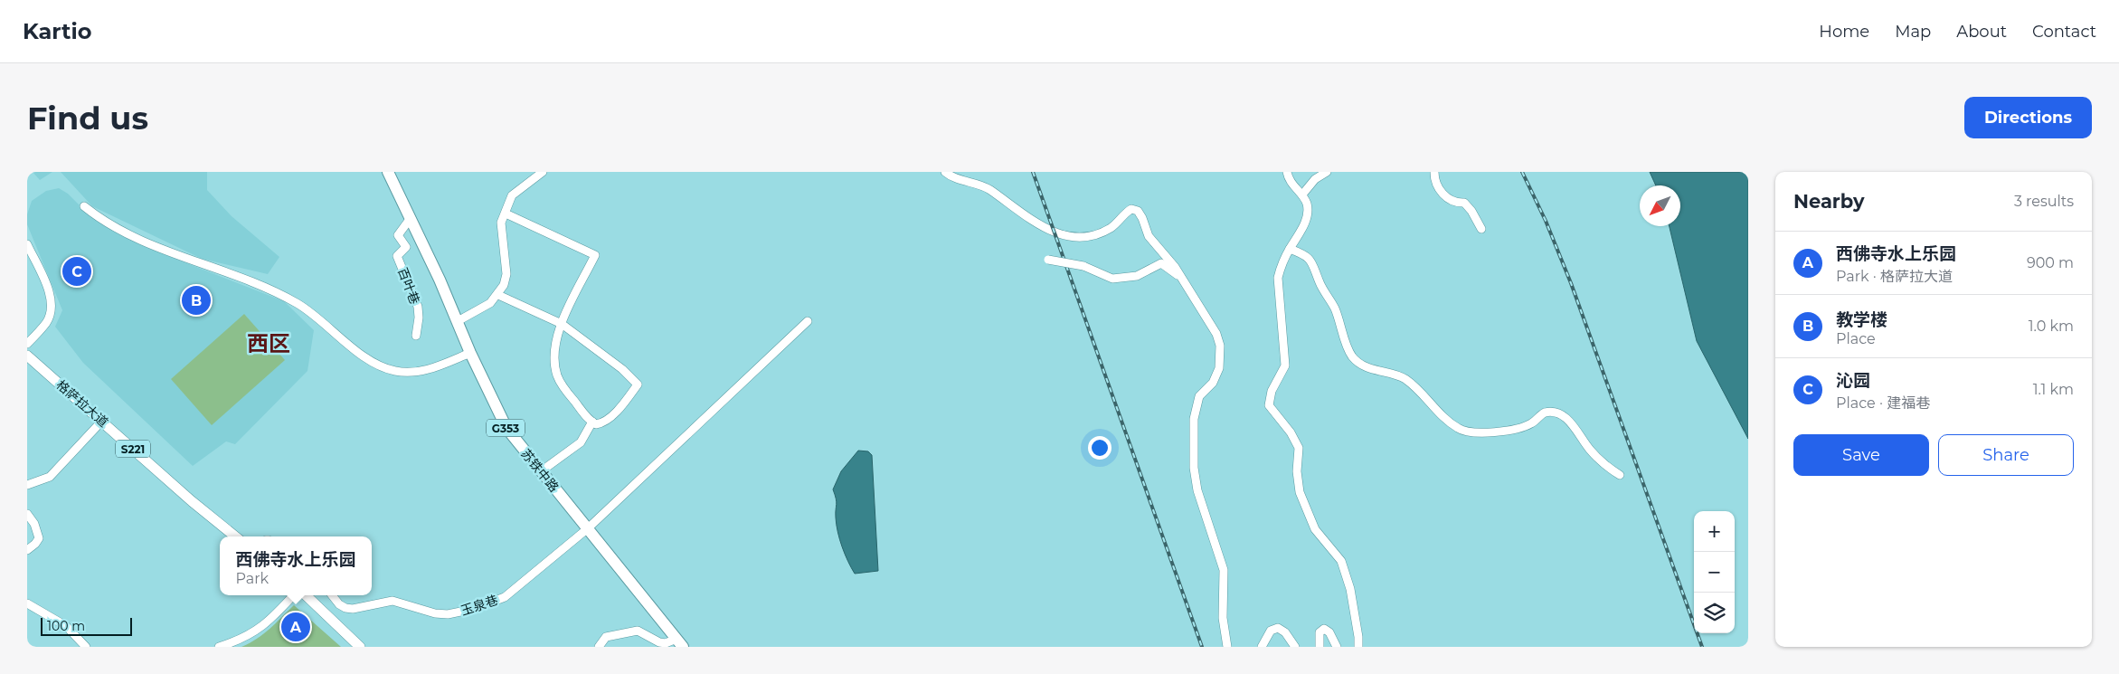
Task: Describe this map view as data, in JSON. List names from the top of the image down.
{
  "streets": {
    "highway": ["G353", "苏铁中路"],
    "main road": ["格萨拉大道", "S221"],
    "street": ["百叶巷", "玉泉巷"]
  },
  "crossings": [
    ["百叶巷", "苏铁中路"],
    ["苏铁中路", "玉泉巷"]
  ],
  "districts": ["西区"],
  "scale_bar": "100 m",
  "north": "bottom left",
  "page": {
    "header": "Kartio",
    "nav": [
      "Home",
      "Map",
      "About",
      "Contact"
    ],
    "buttons": [
      "Directions",
      ["Save", "Share"]
    ],
    "title": "Find us",
    "heading": ["Nearby", "3 results"],
    "list": [
      {
        "mark": "A",
        "name": "西佛寺水上乐园",
        "note": "Park · 格萨拉大道",
        "value": "900 m"
      },
      {
        "mark": "B",
        "name": "教学楼",
        "note": "Place",
        "value": "1.0 km"
      },
      {
        "mark": "C",
        "name": "沁园",
        "note": "Place · 建福巷",
        "value": "1.1 km"
      }
    ],
    "pins": ["C", "B", "A"],
    "map_buttons": ["+", "−"],
    "popup": ["西佛寺水上乐园", "Park"],
    "scale": "100 m"
  }
}
